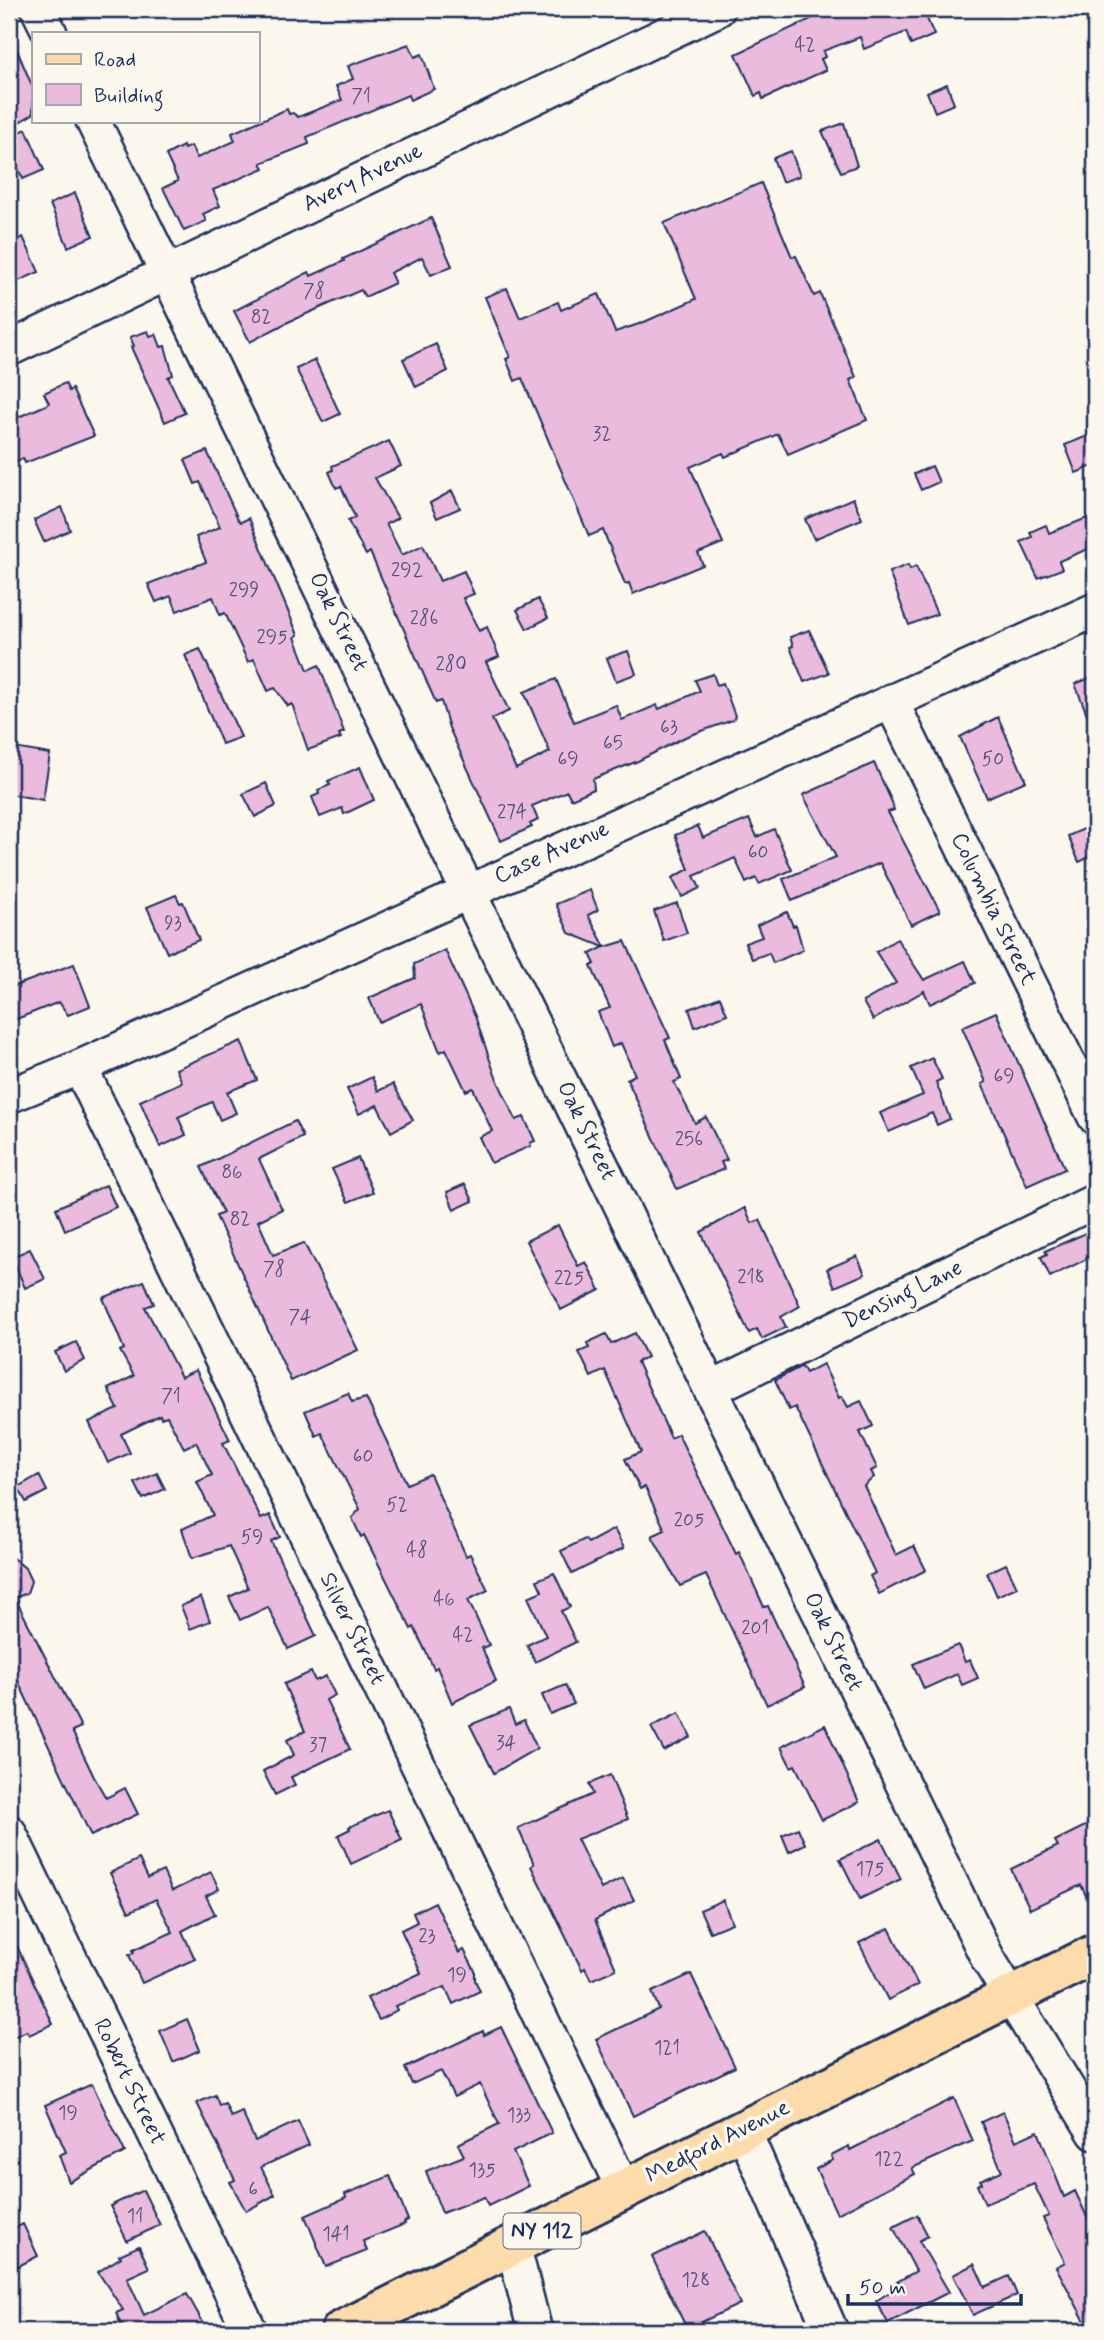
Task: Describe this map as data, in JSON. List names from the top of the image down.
{
  "streets": {
    "main road": ["Medford Avenue", "NY 112"],
    "street": [
      "Avery Avenue",
      "Oak Street",
      "Case Avenue",
      "Columbia Street",
      "Densing Lane",
      "Silver Street",
      "Robert Street"
    ]
  },
  "crossings": [
    ["Avery Avenue", "Oak Street"],
    ["Oak Street", "Case Avenue"],
    ["Oak Street", "Densing Lane"],
    ["Oak Street", "Medford Avenue"],
    ["Case Avenue", "Columbia Street"],
    ["Case Avenue", "Silver Street"],
    ["Silver Street", "Medford Avenue"]
  ],
  "house_numbers": [
    "42",
    "71",
    "78",
    "82",
    "32",
    "292",
    "299",
    "286",
    "295",
    "280",
    "63",
    "65",
    "69",
    "50",
    "274",
    "60",
    "93",
    "69",
    "256",
    "86",
    "82",
    "78",
    "218",
    "225",
    "74",
    "71",
    "60",
    "52",
    "205",
    "59",
    "48",
    "46",
    "201",
    "42",
    "34",
    "37",
    "175",
    "23",
    "19",
    "121",
    "19",
    "133",
    "122",
    "135",
    "6",
    "11",
    "141",
    "128"
  ],
  "legend": ["Road", "Building"],
  "scale_bar": "50 m"
}
